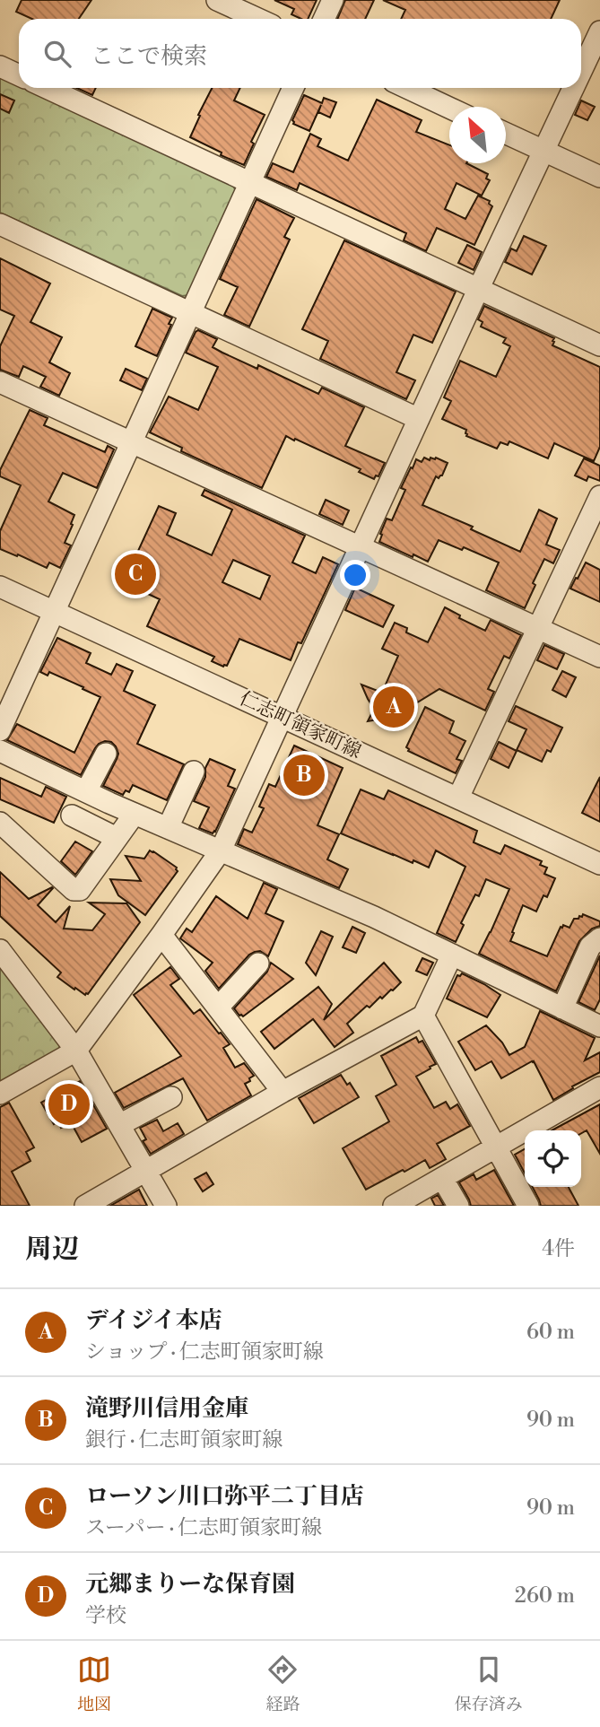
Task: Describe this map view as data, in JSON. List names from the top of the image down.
{
  "streets": {
    "street": ["仁志町領家町線"]
  },
  "north": "top left",
  "page": {
    "search": "ここで検索",
    "pins": [
      "C",
      "A",
      "B",
      "D"
    ],
    "heading": ["周辺", "4件"],
    "list": [
      {
        "mark": "A",
        "name": "デイジイ本店",
        "note": "ショップ · 仁志町領家町線",
        "value": "60 m"
      },
      {
        "mark": "B",
        "name": "滝野川信用金庫",
        "note": "銀行 · 仁志町領家町線",
        "value": "90 m"
      },
      {
        "mark": "C",
        "name": "ローソン川口弥平二丁目店",
        "note": "スーパー · 仁志町領家町線",
        "value": "90 m"
      },
      {
        "mark": "D",
        "name": "元郷まりーな保育園",
        "note": "学校",
        "value": "260 m"
      }
    ],
    "nav": ["地図", "経路", "保存済み"]
  }
}
